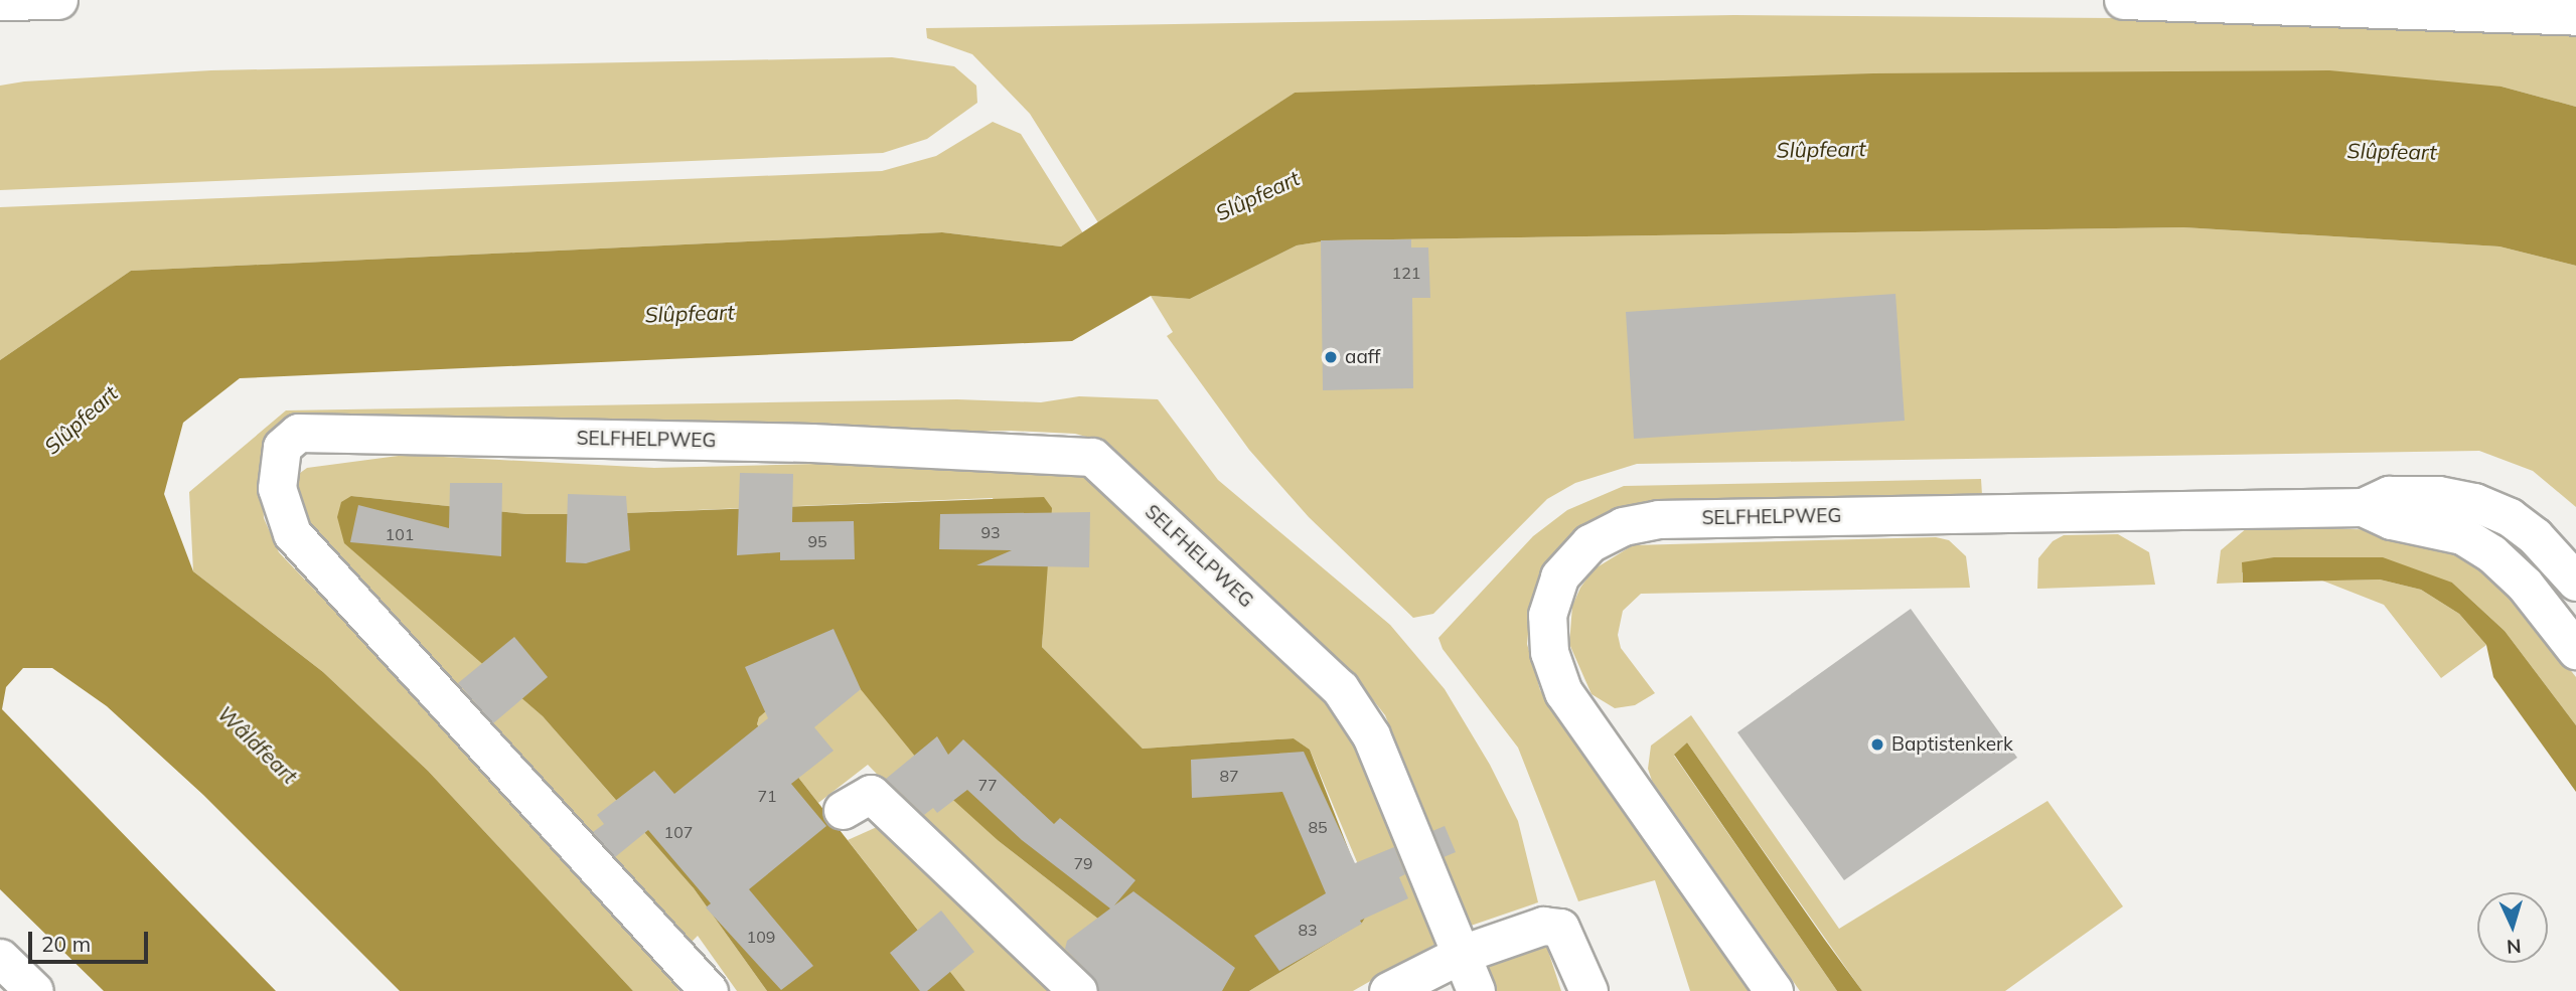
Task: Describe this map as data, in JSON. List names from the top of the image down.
{
  "streets": {
    "street": ["SELFHELPWEG"]
  },
  "water": ["Slûpfeart", "Wâldfeart"],
  "places": ["aaff", "Baptistenkerk"],
  "house_numbers": [
    "121",
    "93",
    "101",
    "95",
    "87",
    "77",
    "71",
    "85",
    "107",
    "79",
    "83",
    "109"
  ],
  "scale_bar": "20 m",
  "north": "bottom"
}
